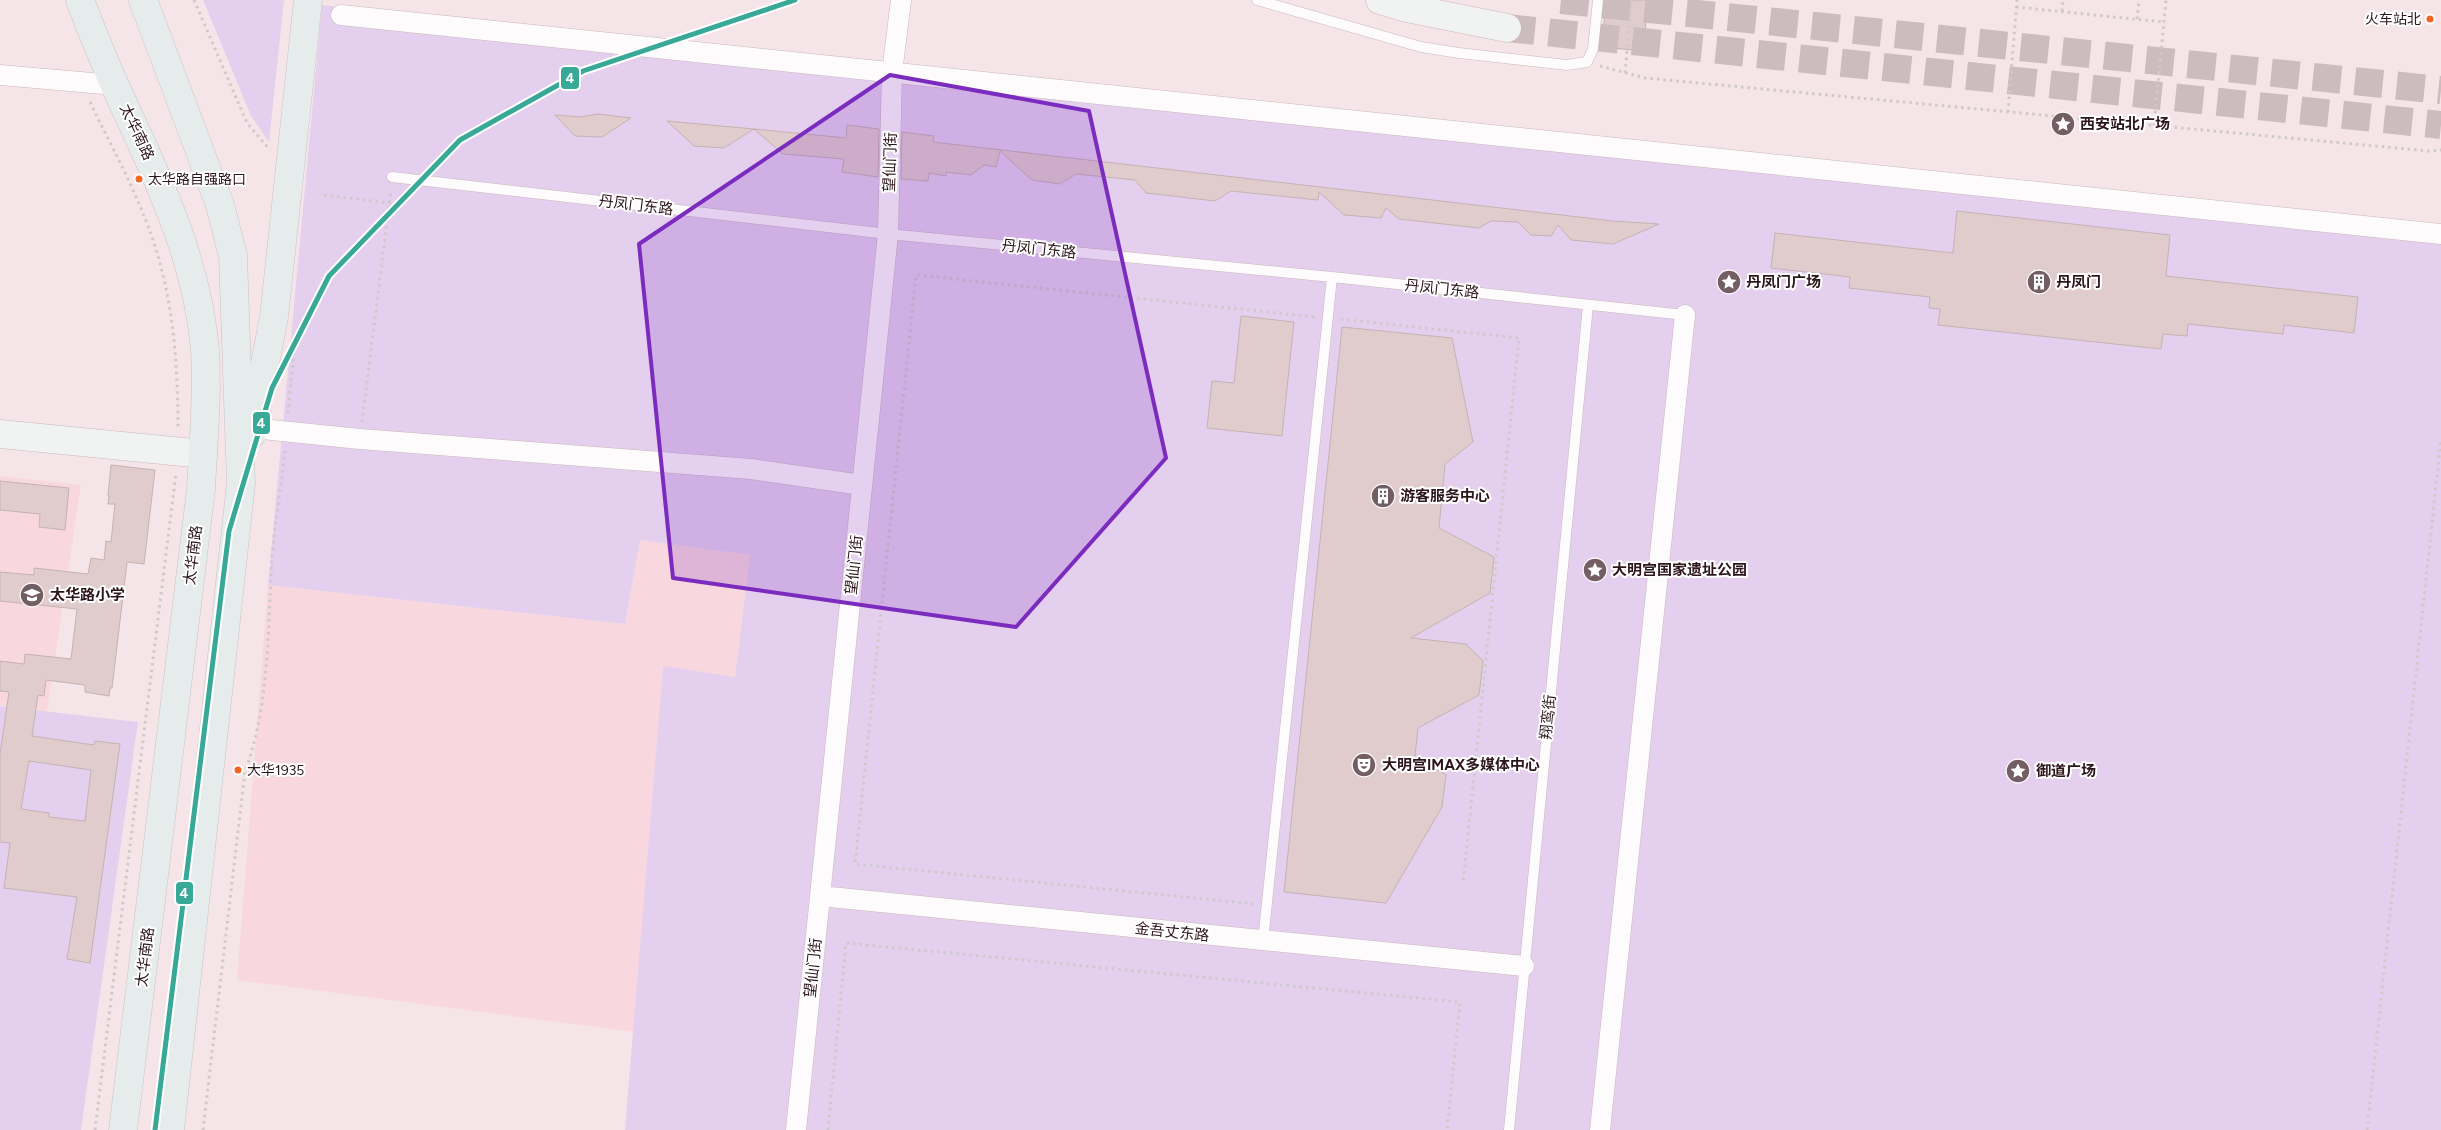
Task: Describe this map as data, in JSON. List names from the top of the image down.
{
  "streets": {
    "main road": ["太华南路"],
    "street": ["望仙门街", "金吾丈东路"],
    "lane": ["丹凤门东路", "翔鸾街"]
  },
  "crossings": [
    ["望仙门街", "丹凤门东路"],
    ["望仙门街", "金吾丈东路"],
    ["丹凤门东路", "翔鸾街"],
    ["翔鸾街", "金吾丈东路"]
  ],
  "places": {
    "other": ["火车站北", "太华路自强路口", "大华1935"],
    "place": [
      "西安站北广场",
      "丹凤门广场",
      "大明宫国家遗址公园",
      "御道广场"
    ],
    "building": ["丹凤门", "游客服务中心"],
    "school or university": ["太华路小学"],
    "theatre": ["大明宫IMAX多媒体中心"]
  },
  "lines": ["transit line 4"]
}
